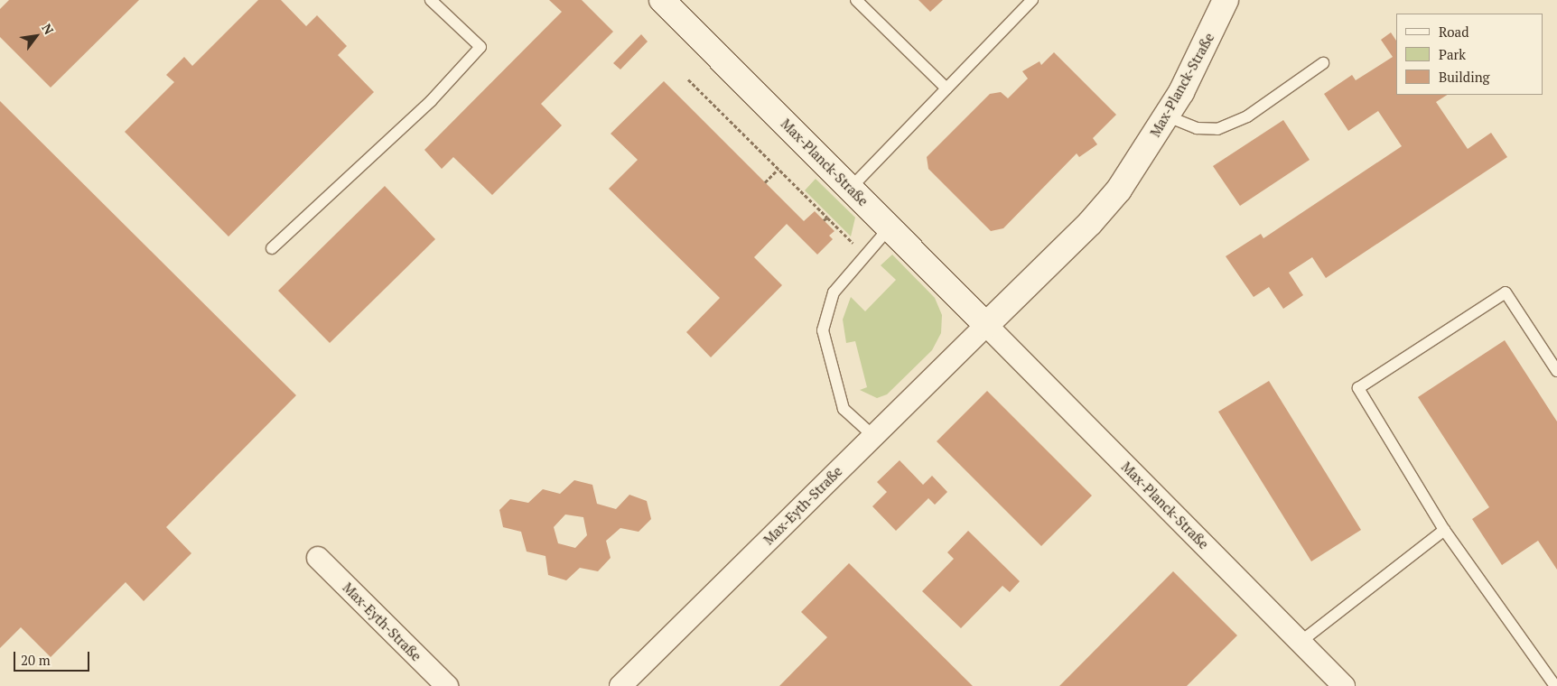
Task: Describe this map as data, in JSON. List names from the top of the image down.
{
  "streets": {
    "main road": ["Max-Planck-Straße"],
    "street": ["Max-Eyth-Straße"]
  },
  "crossings": [
    ["Max-Planck-Straße", "Max-Eyth-Straße"]
  ],
  "legend": ["Road", "Park", "Building"],
  "scale_bar": "20 m",
  "north": "top right"
}
